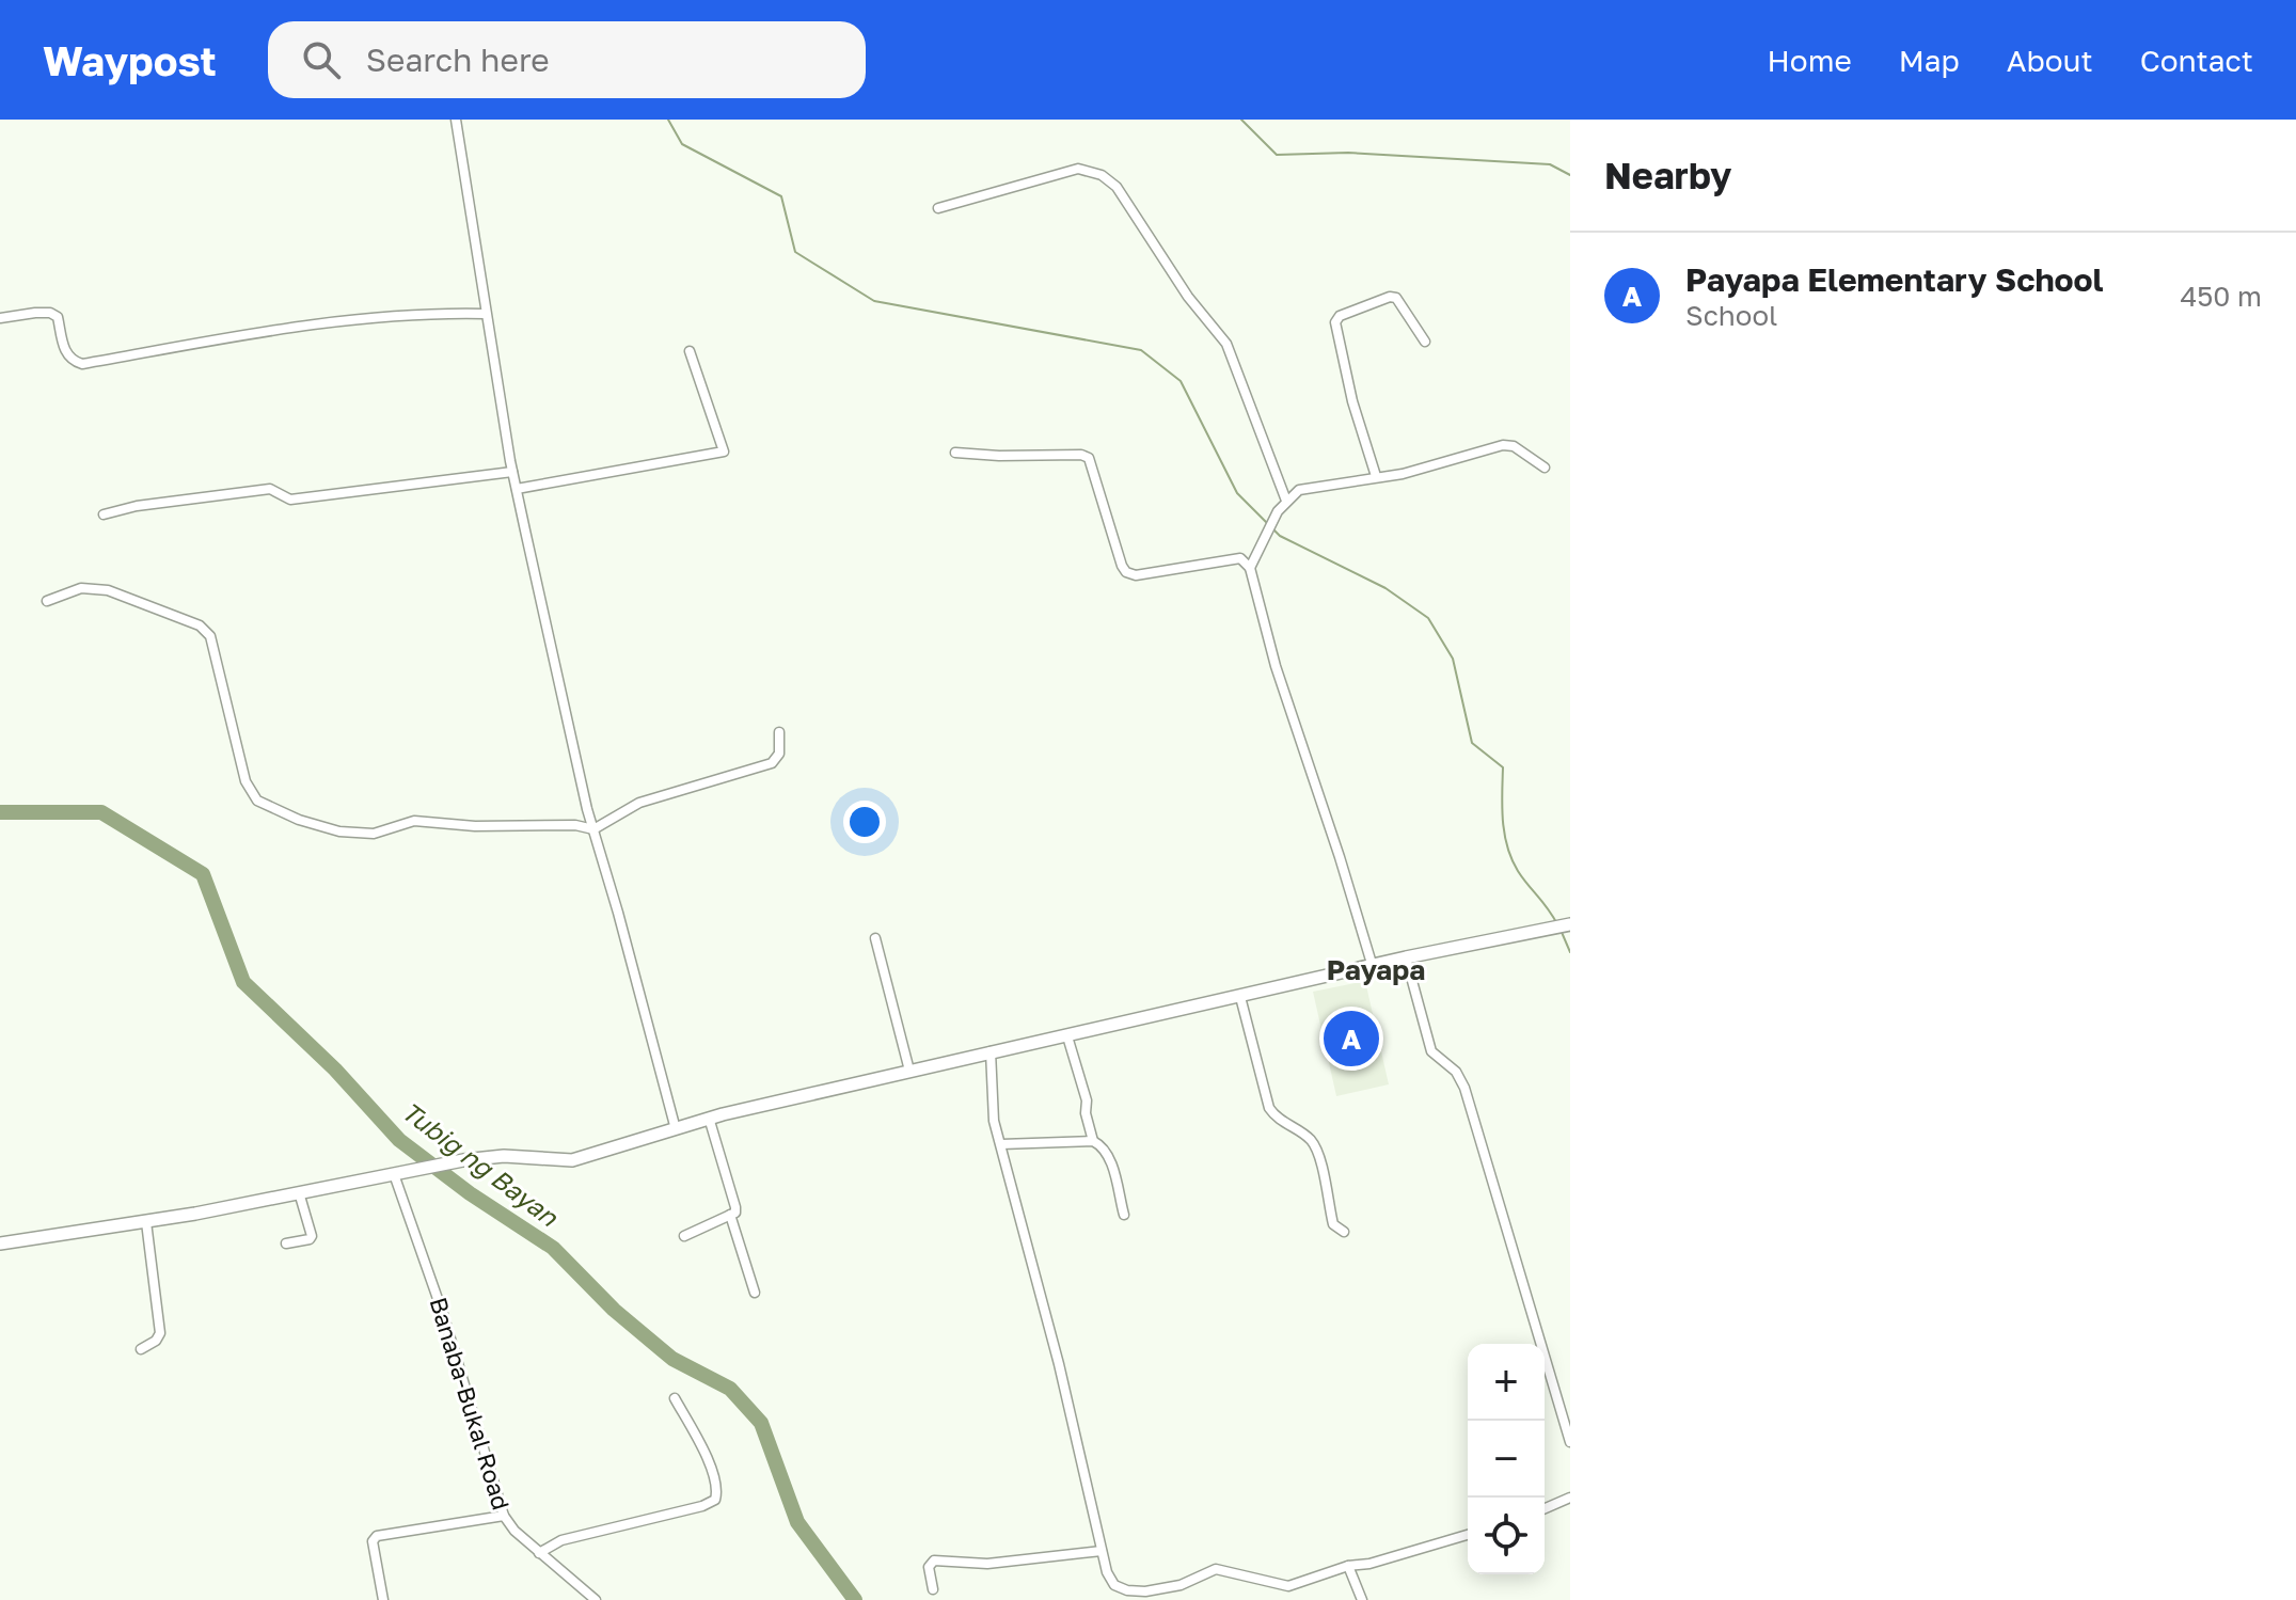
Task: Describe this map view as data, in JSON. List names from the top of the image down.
{
  "streets": {
    "street": ["Banaba-Bukal Road"]
  },
  "districts": ["Payapa"],
  "water": ["Tubig ng Bayan"],
  "page": {
    "header": "Waypost",
    "search": "Search here",
    "nav": [
      "Home",
      "Map",
      "About",
      "Contact"
    ],
    "heading": "Nearby",
    "list": [
      {
        "mark": "A",
        "name": "Payapa Elementary School",
        "note": "School",
        "value": "450 m"
      }
    ],
    "pins": "A",
    "map_buttons": ["+", "−"]
  }
}
